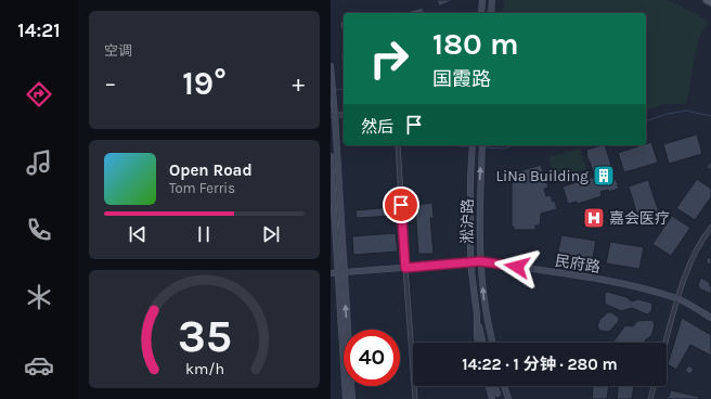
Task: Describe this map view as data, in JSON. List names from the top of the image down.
{
  "streets": {
    "street": ["淞沪路", "民府路"]
  },
  "crossings": [
    ["淞沪路", "民府路"]
  ],
  "places": {
    "building": ["LiNa Building"],
    "hospital": ["嘉会医疗"]
  },
  "page": {
    "tabs": "14:21",
    "tile": "空调",
    "turn": ["180 m", "国霞路"],
    "heat": ["−", "19°", "+"],
    "then": "然后",
    "song": ["Open Road", "Tom Ferris"],
    "limit": "40",
    "trip": "14:22 · 1 分钟 · 280 m",
    "gauge": ["35", "km/h"]
  }
}
